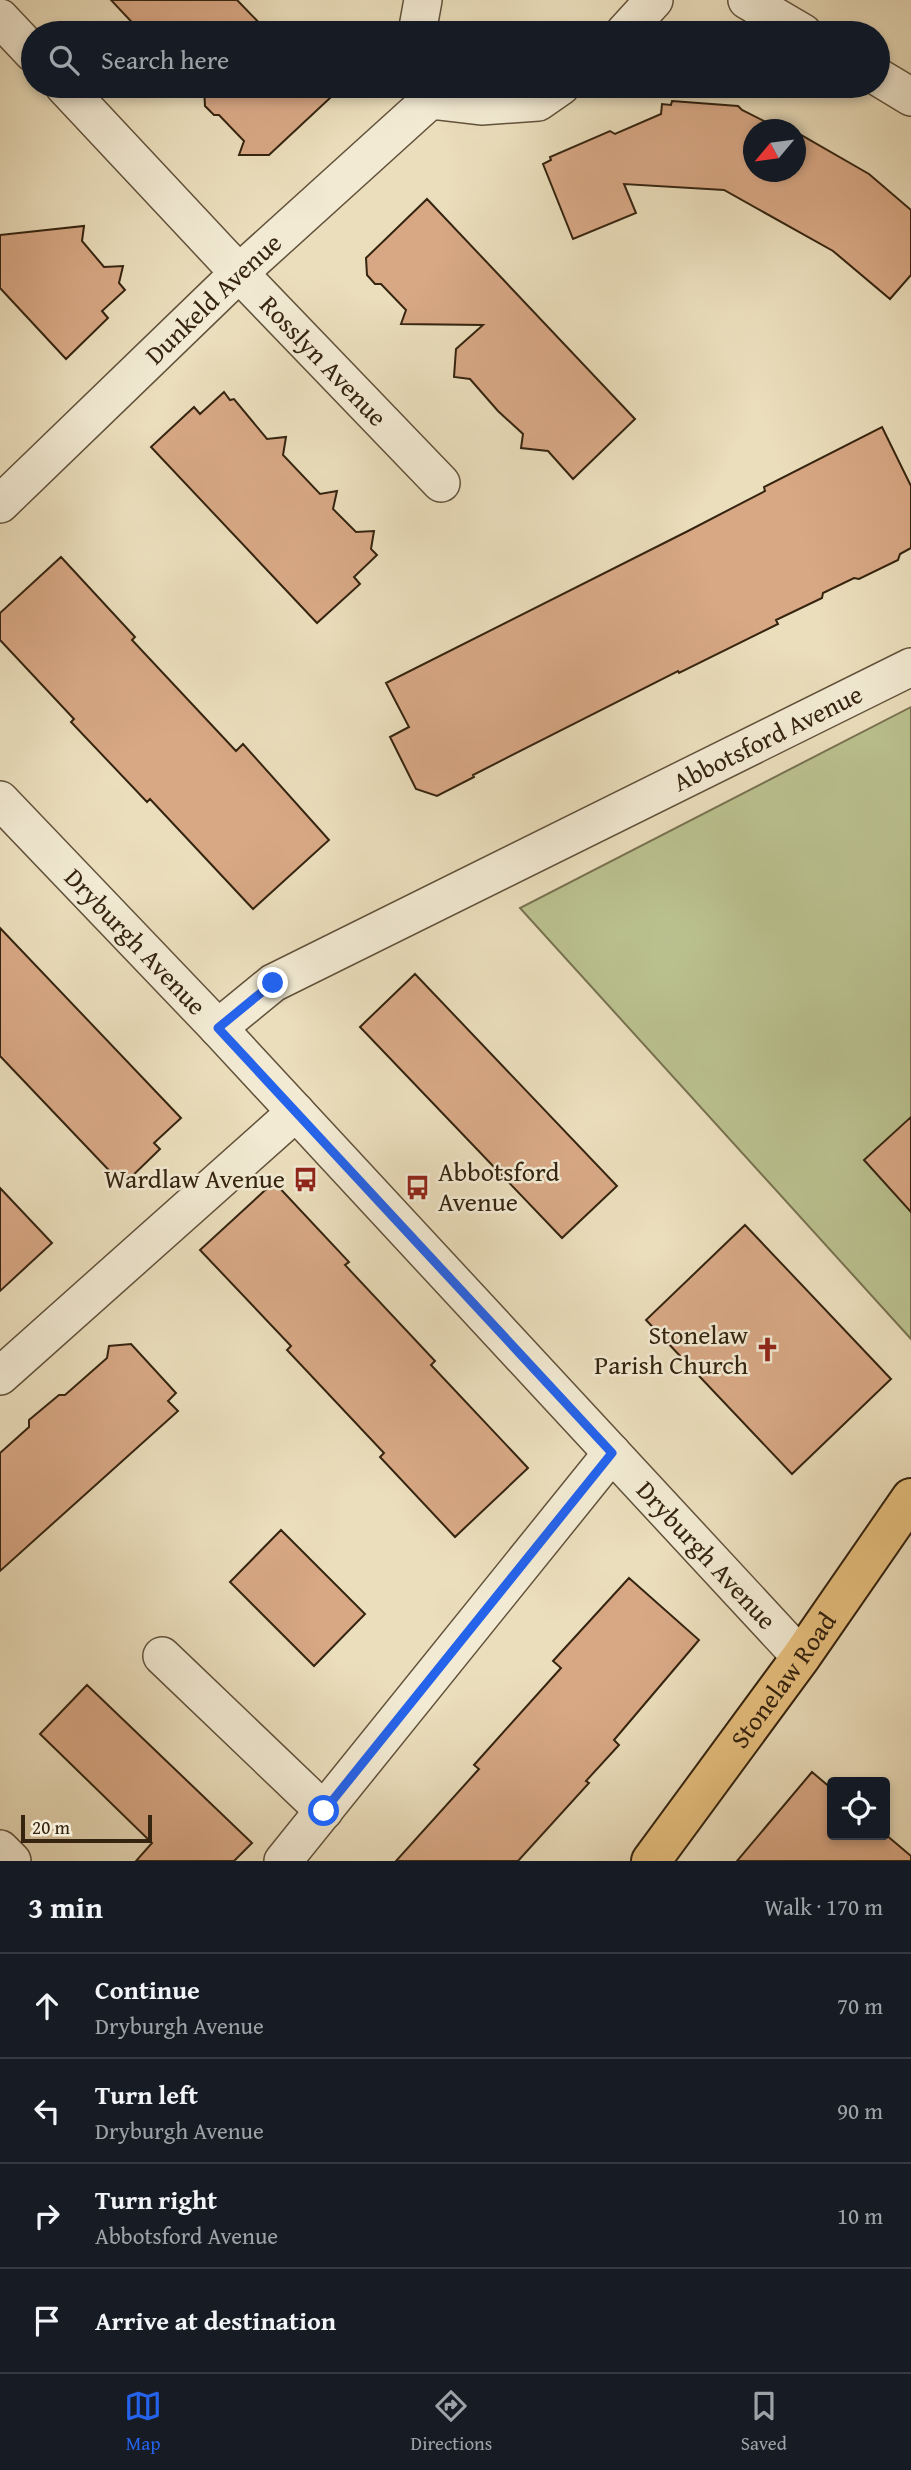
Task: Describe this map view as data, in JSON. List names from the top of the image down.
{
  "streets": {
    "main road": ["Stonelaw Road"],
    "street": [
      "Dunkeld Avenue",
      "Rosslyn Avenue",
      "Abbotsford Avenue",
      "Dryburgh Avenue"
    ]
  },
  "crossings": [
    ["Dunkeld Avenue", "Rosslyn Avenue"],
    ["Abbotsford Avenue", "Dryburgh Avenue"],
    ["Dryburgh Avenue", "Stonelaw Road"]
  ],
  "places": {
    "bus stop": ["Wardlaw Avenue", "Abbotsford Avenue"],
    "church": ["Stonelaw Parish Church"]
  },
  "scale_bar": "20 m",
  "north": "bottom left",
  "page": {
    "search": "Search here",
    "scale": "20 m",
    "heading": ["3 min", "Walk · 170 m"],
    "list": [
      ["Continue", "Dryburgh Avenue", "70 m"],
      ["Turn left", "Dryburgh Avenue", "90 m"],
      ["Turn right", "Abbotsford Avenue", "10 m"],
      "Arrive at destination"
    ],
    "nav": ["Map", "Directions", "Saved"]
  }
}
